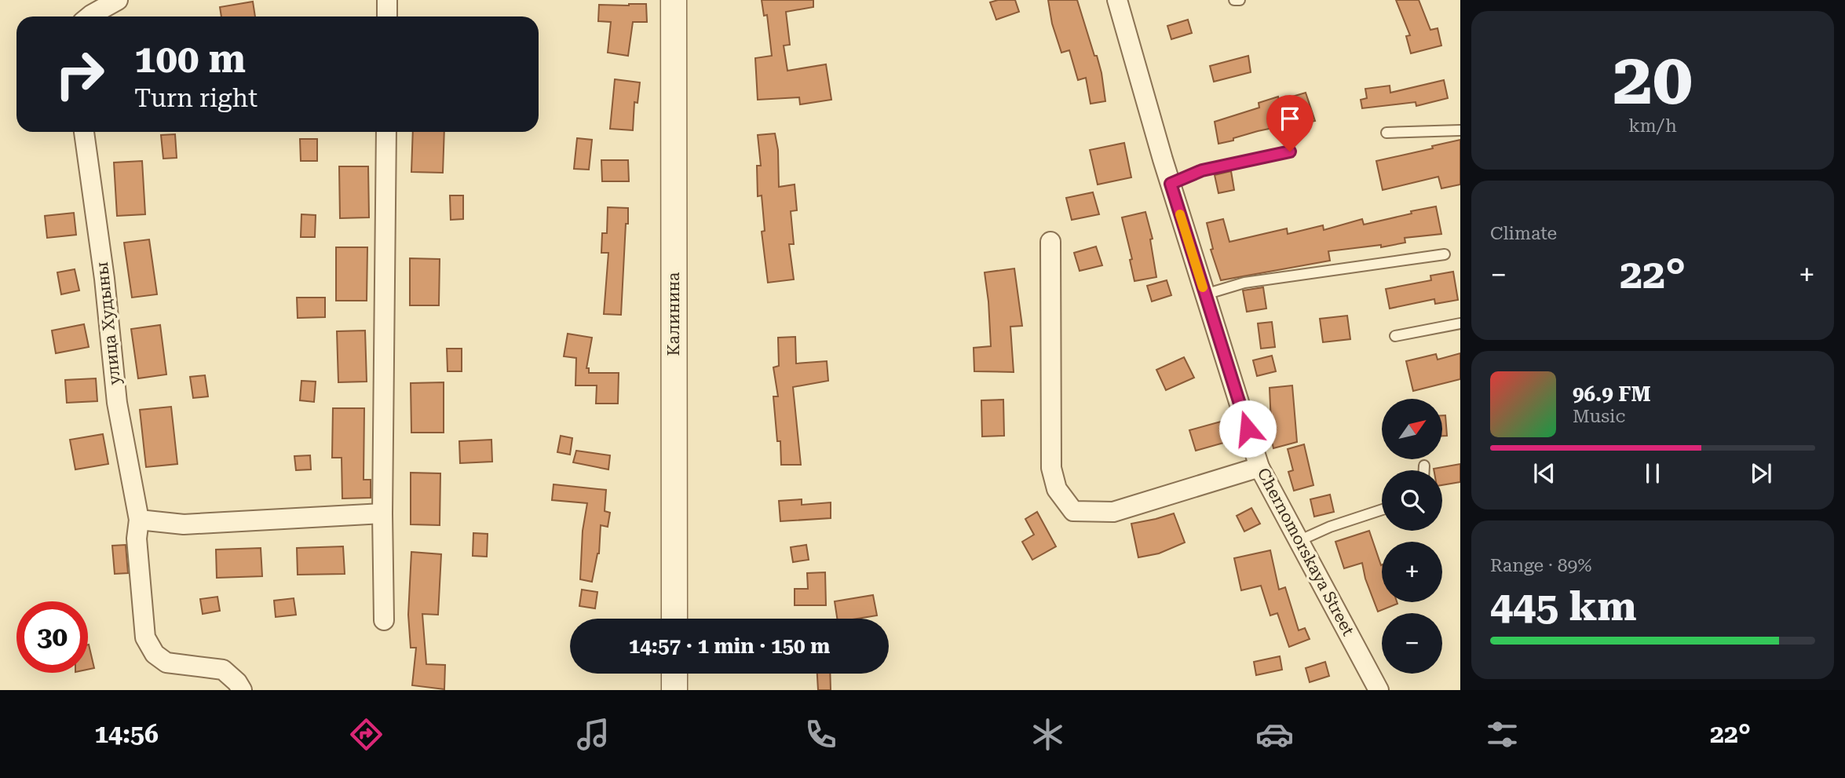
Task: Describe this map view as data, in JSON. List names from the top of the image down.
{
  "streets": {
    "street": ["Калинина", "улица Худыны", "Chernomorskaya Street"]
  },
  "north": "top right",
  "page": {
    "tile": [
      ["20", "km/h"],
      "Climate",
      ["Range · 89%", "445 km"]
    ],
    "turn": ["100 m", "Turn right"],
    "heat": ["−", "22°", "+"],
    "song": ["96.9 FM", "Music"],
    "map_buttons": ["+", "−"],
    "limit": "30",
    "trip": "14:57 · 1 min · 150 m",
    "tabs": ["14:56", "22°"]
  }
}
